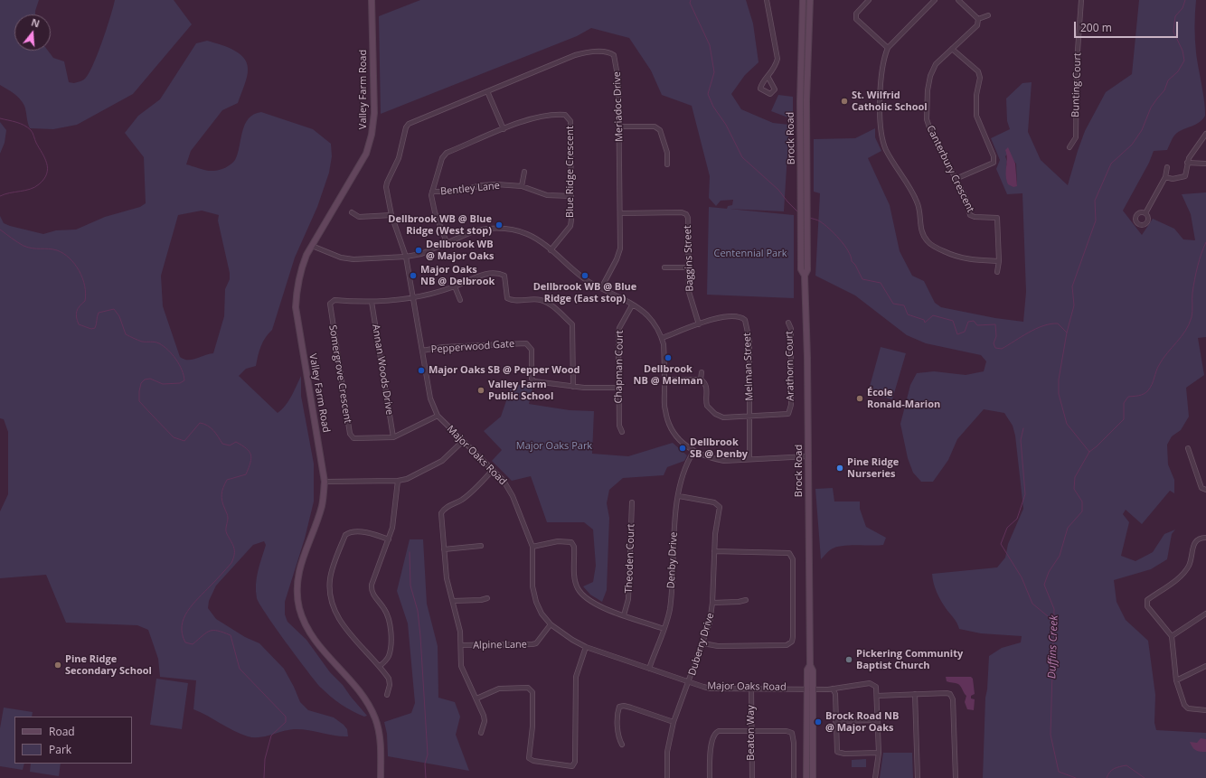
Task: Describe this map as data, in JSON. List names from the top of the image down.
{
  "streets": {
    "main road": ["Valley Farm Road", "Brock Road"],
    "street": [
      "Bunting Court",
      "Meriadoc Drive",
      "Canterbury Crescent",
      "Blue Ridge Crescent",
      "Bentley Lane",
      "Baggins Street",
      "Pepperwood Gate",
      "Arathorn Court",
      "Chapman Court",
      "Melman Street",
      "Annan Woods Drive",
      "Somergrove Crescent",
      "Major Oaks Road",
      "Theoden Court",
      "Denby Drive",
      "Duberry Drive",
      "Alpine Lane",
      "Beaton Way"
    ]
  },
  "crossings": [
    ["Meriadoc Drive", "Baggins Street"],
    ["Meriadoc Drive", "Major Oaks Road"],
    ["Brock Road", "Major Oaks Road"],
    ["Blue Ridge Crescent", "Bentley Lane"],
    ["Baggins Street", "Melman Street"],
    ["Pepperwood Gate", "Chapman Court"],
    ["Pepperwood Gate", "Somergrove Crescent"],
    ["Pepperwood Gate", "Major Oaks Road"],
    ["Arathorn Court", "Melman Street"],
    ["Annan Woods Drive", "Somergrove Crescent"],
    ["Somergrove Crescent", "Major Oaks Road"],
    ["Major Oaks Road", "Denby Drive"],
    ["Major Oaks Road", "Duberry Drive"],
    ["Major Oaks Road", "Alpine Lane"],
    ["Major Oaks Road", "Beaton Way"],
    ["Denby Drive", "Duberry Drive"]
  ],
  "water": ["Duffins Creek"],
  "parks": ["Centennial Park", "Major Oaks Park"],
  "places": [
    "St. Wilfrid Catholic School",
    "Dellbrook WB @ Blue Ridge (West stop)",
    "Dellbrook WB @ Major Oaks",
    "Major Oaks NB @ Delbrook",
    "Dellbrook WB @ Blue Ridge (East stop)",
    "Dellbrook NB @ Melman",
    "Major Oaks SB @ Pepper Wood",
    "Valley Farm Public School",
    "École Ronald-Marion",
    "Dellbrook SB @ Denby",
    "Pine Ridge Nurseries",
    "Pickering Community Baptist Church",
    "Pine Ridge Secondary School",
    "Brock Road NB @ Major Oaks"
  ],
  "legend": ["Road", "Park"],
  "scale_bar": "200 m",
  "north": "top"
}
